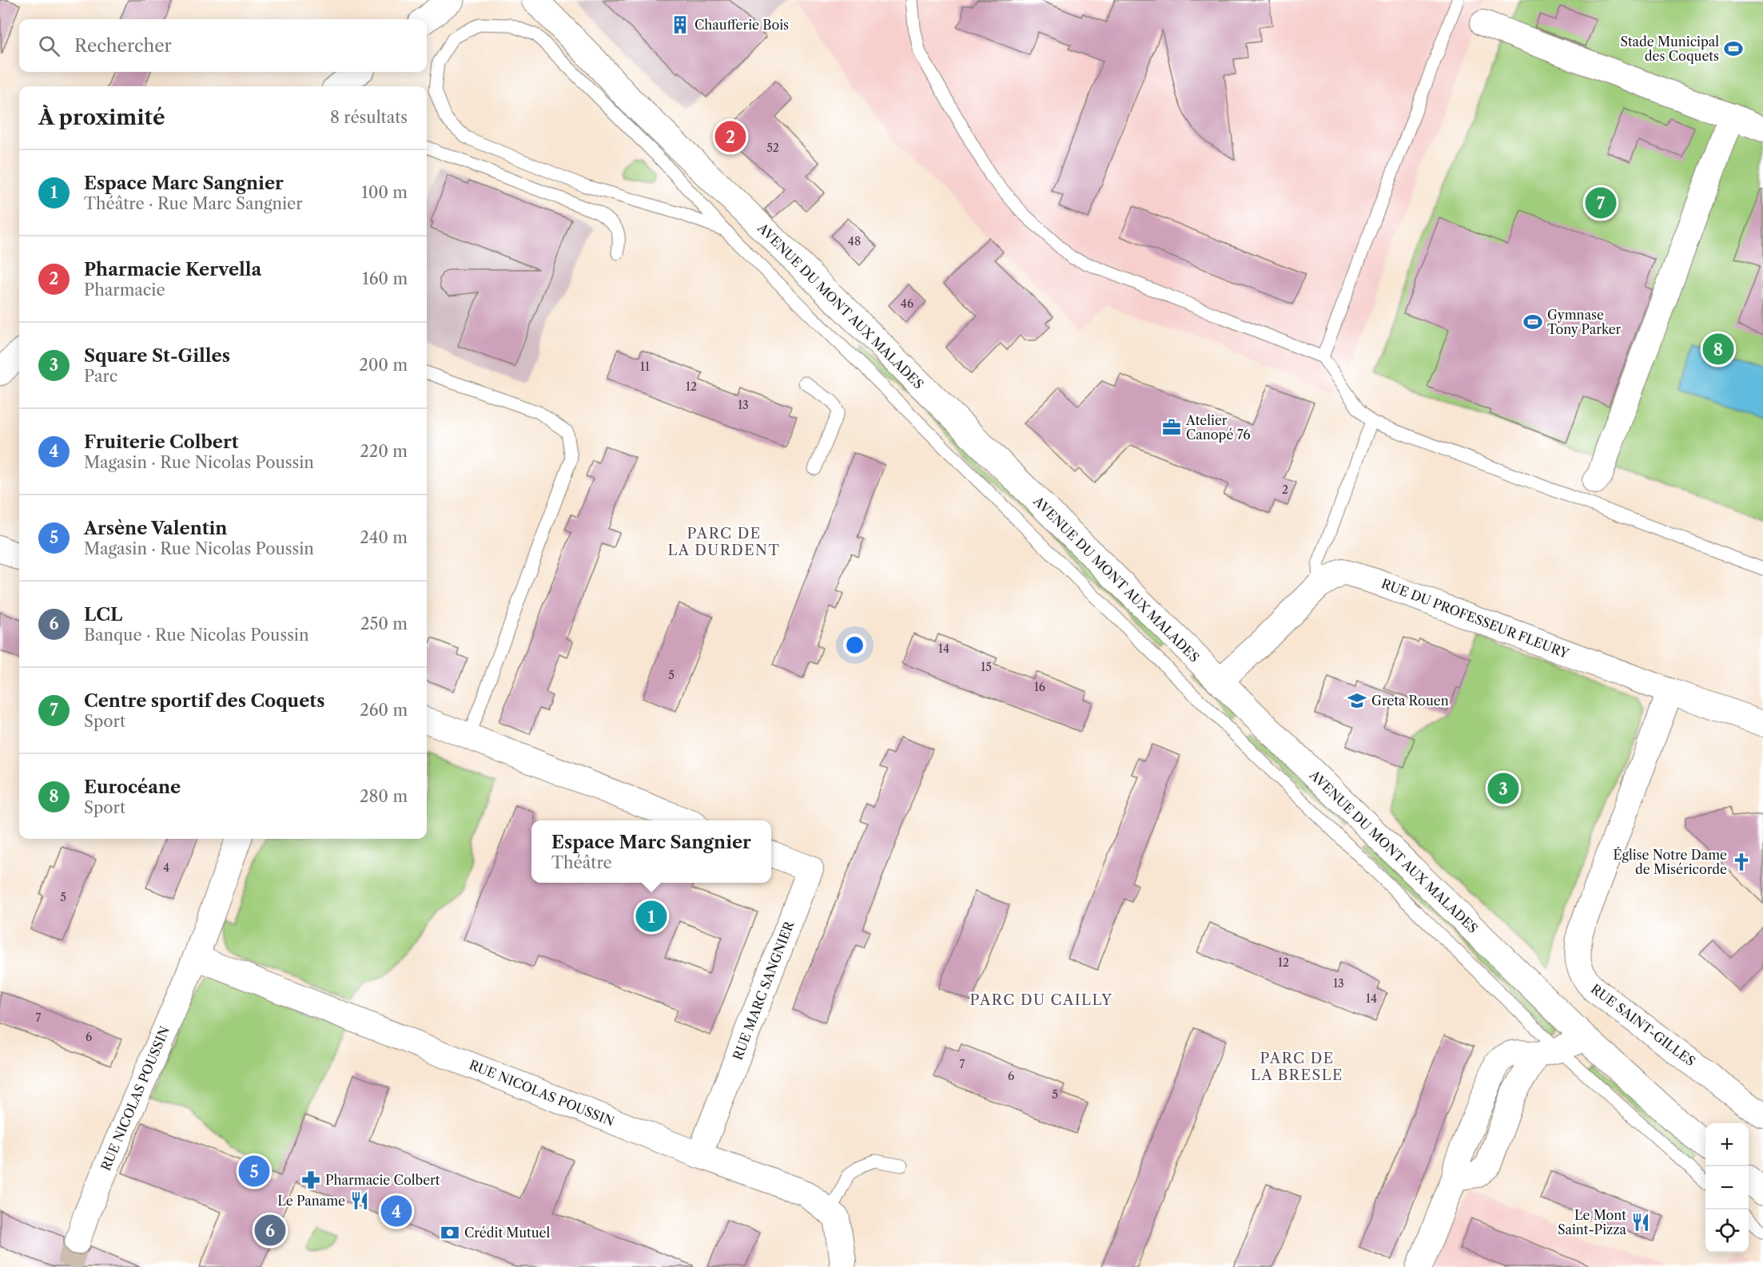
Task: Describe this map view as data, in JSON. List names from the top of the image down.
{
  "streets": {
    "street": [
      "AVENUE DU MONT AUX MALADES",
      "RUE DU PROFESSEUR FLEURY",
      "RUE MARC SANGNIER",
      "RUE SAINT-GILLES",
      "RUE NICOLAS POUSSIN"
    ]
  },
  "crossings": [
    ["AVENUE DU MONT AUX MALADES", "RUE DU PROFESSEUR FLEURY"],
    ["RUE DU PROFESSEUR FLEURY", "RUE SAINT-GILLES"],
    ["RUE MARC SANGNIER", "RUE NICOLAS POUSSIN"]
  ],
  "districts": ["PARC DE LA DURDENT", "PARC DU CAILLY", "PARC DE LA BRESLE"],
  "places": {
    "building": ["Chaufferie Bois"],
    "sports": ["Stade Municipal des Coquets", "Gymnase Tony Parker"],
    "office": ["Atelier Canopé 76"],
    "school or university": ["Greta Rouen"],
    "church": ["Église Notre Dame de Miséricorde"],
    "pharmacy": ["Pharmacie Colbert"],
    "restaurant": ["Le Paname", "Le Mont Saint-Pizza"],
    "bank": ["Crédit Mutuel"]
  },
  "house_numbers": [
    "52",
    "48",
    "46",
    "11",
    "12",
    "13",
    "2",
    "14",
    "15",
    "5",
    "16",
    "4",
    "5",
    "12",
    "13",
    "14",
    "7",
    "6",
    "7",
    "6",
    "5"
  ],
  "page": {
    "search": "Rechercher",
    "heading": ["À proximité", "8 résultats"],
    "pins": [
      "2",
      "7",
      "8",
      "3",
      "1",
      "5",
      "4",
      "6"
    ],
    "list": [
      {
        "mark": "1",
        "name": "Espace Marc Sangnier",
        "note": "Théâtre · Rue Marc Sangnier",
        "value": "100 m"
      },
      {
        "mark": "2",
        "name": "Pharmacie Kervella",
        "note": "Pharmacie",
        "value": "160 m"
      },
      {
        "mark": "3",
        "name": "Square St-Gilles",
        "note": "Parc",
        "value": "200 m"
      },
      {
        "mark": "4",
        "name": "Fruiterie Colbert",
        "note": "Magasin · Rue Nicolas Poussin",
        "value": "220 m"
      },
      {
        "mark": "5",
        "name": "Arsène Valentin",
        "note": "Magasin · Rue Nicolas Poussin",
        "value": "240 m"
      },
      {
        "mark": "6",
        "name": "LCL",
        "note": "Banque · Rue Nicolas Poussin",
        "value": "250 m"
      },
      {
        "mark": "7",
        "name": "Centre sportif des Coquets",
        "note": "Sport",
        "value": "260 m"
      },
      {
        "mark": "8",
        "name": "Eurocéane",
        "note": "Sport",
        "value": "280 m"
      }
    ],
    "popup": ["Espace Marc Sangnier", "Théâtre"],
    "map_buttons": ["+", "−"]
  }
}
